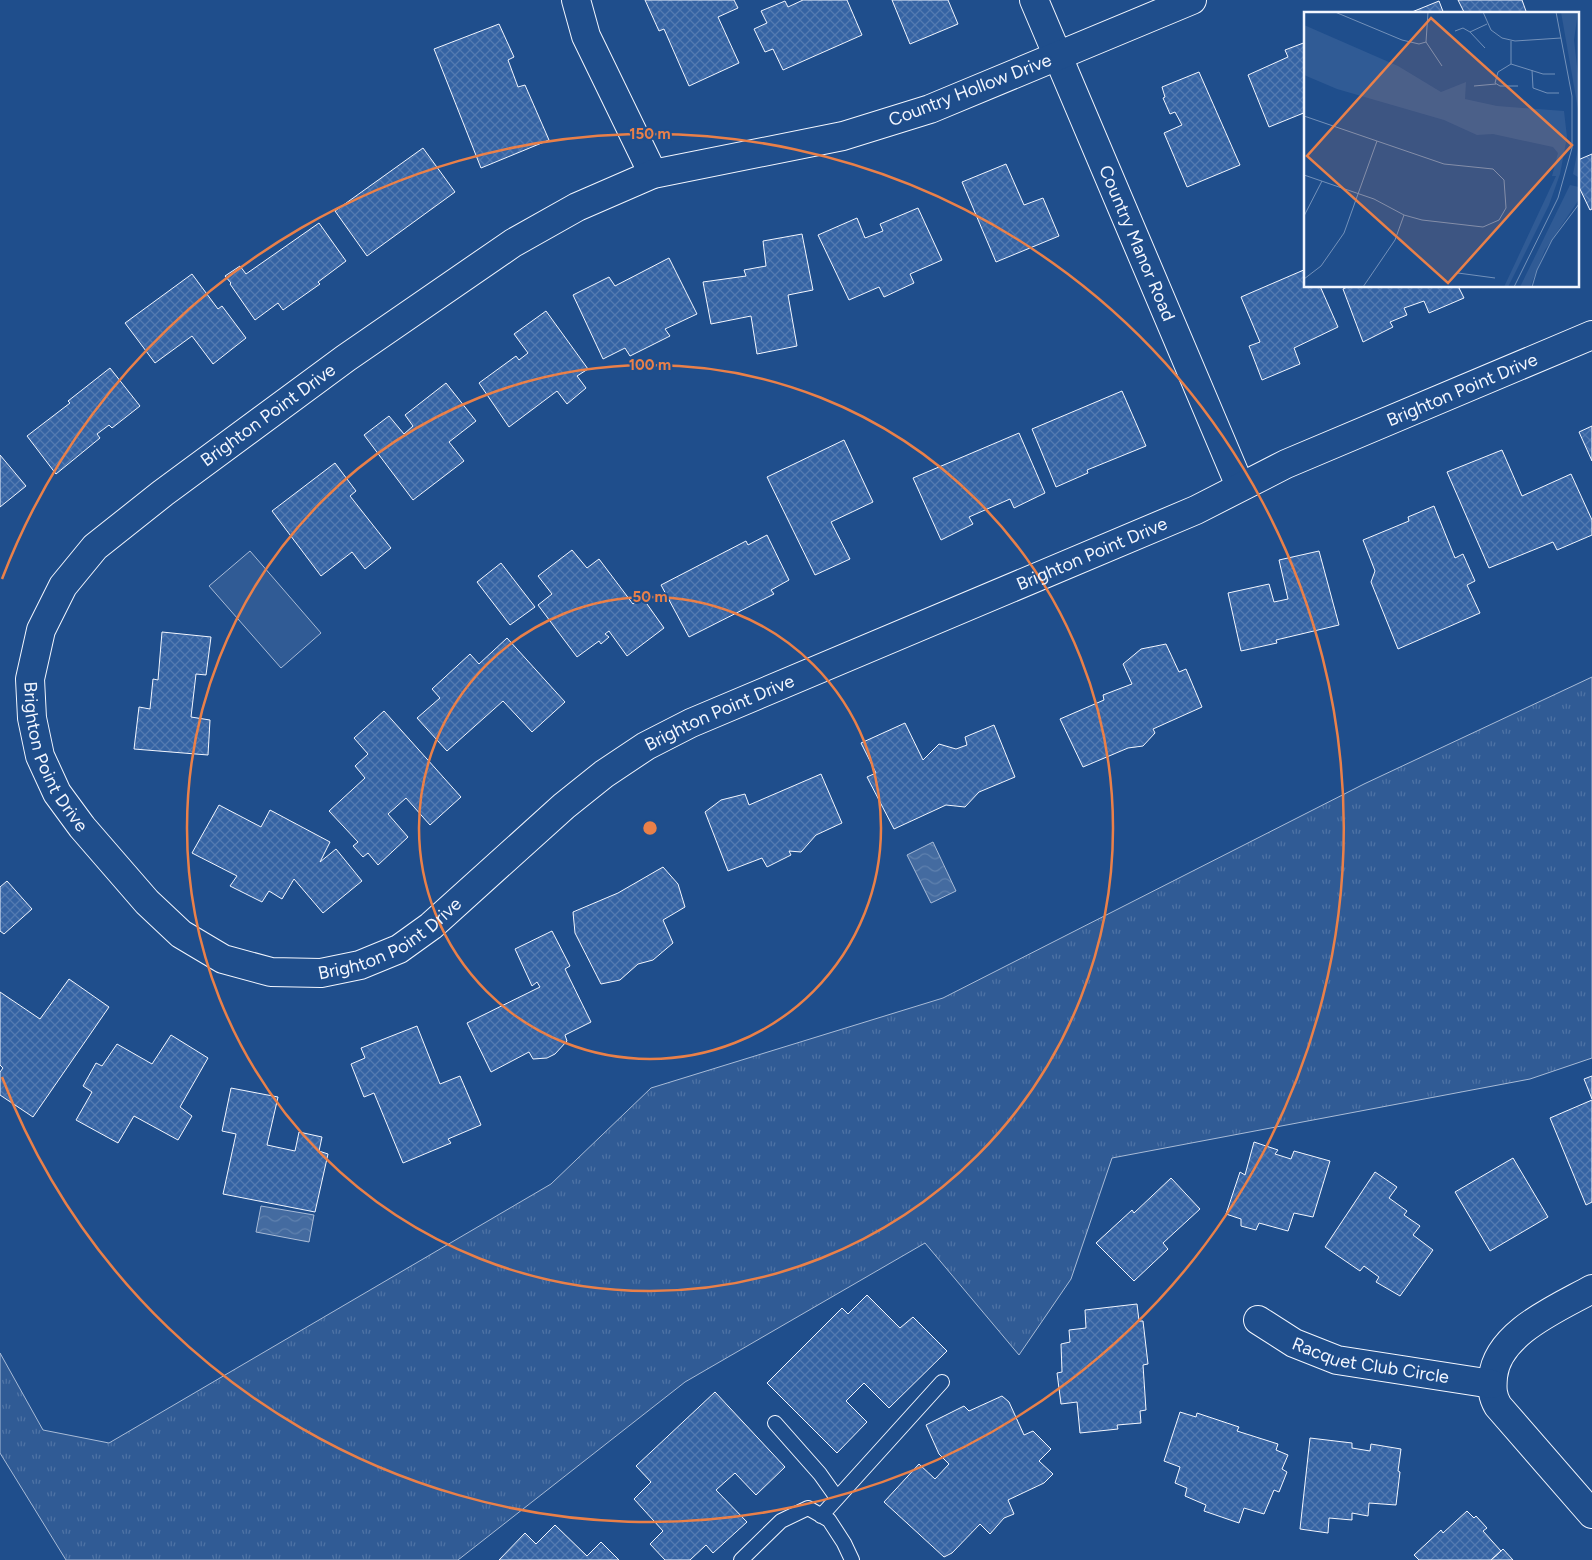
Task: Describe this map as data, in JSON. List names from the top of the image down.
{
  "streets": {
    "street": [
      "Country Hollow Drive",
      "Country Manor Road",
      "Brighton Point Drive",
      "Racquet Club Circle"
    ]
  },
  "crossings": [
    ["Country Hollow Drive", "Country Manor Road"],
    ["Country Hollow Drive", "Brighton Point Drive"],
    ["Country Manor Road", "Brighton Point Drive"]
  ],
  "rings": ["150 m", "100 m", "50 m"]
}
